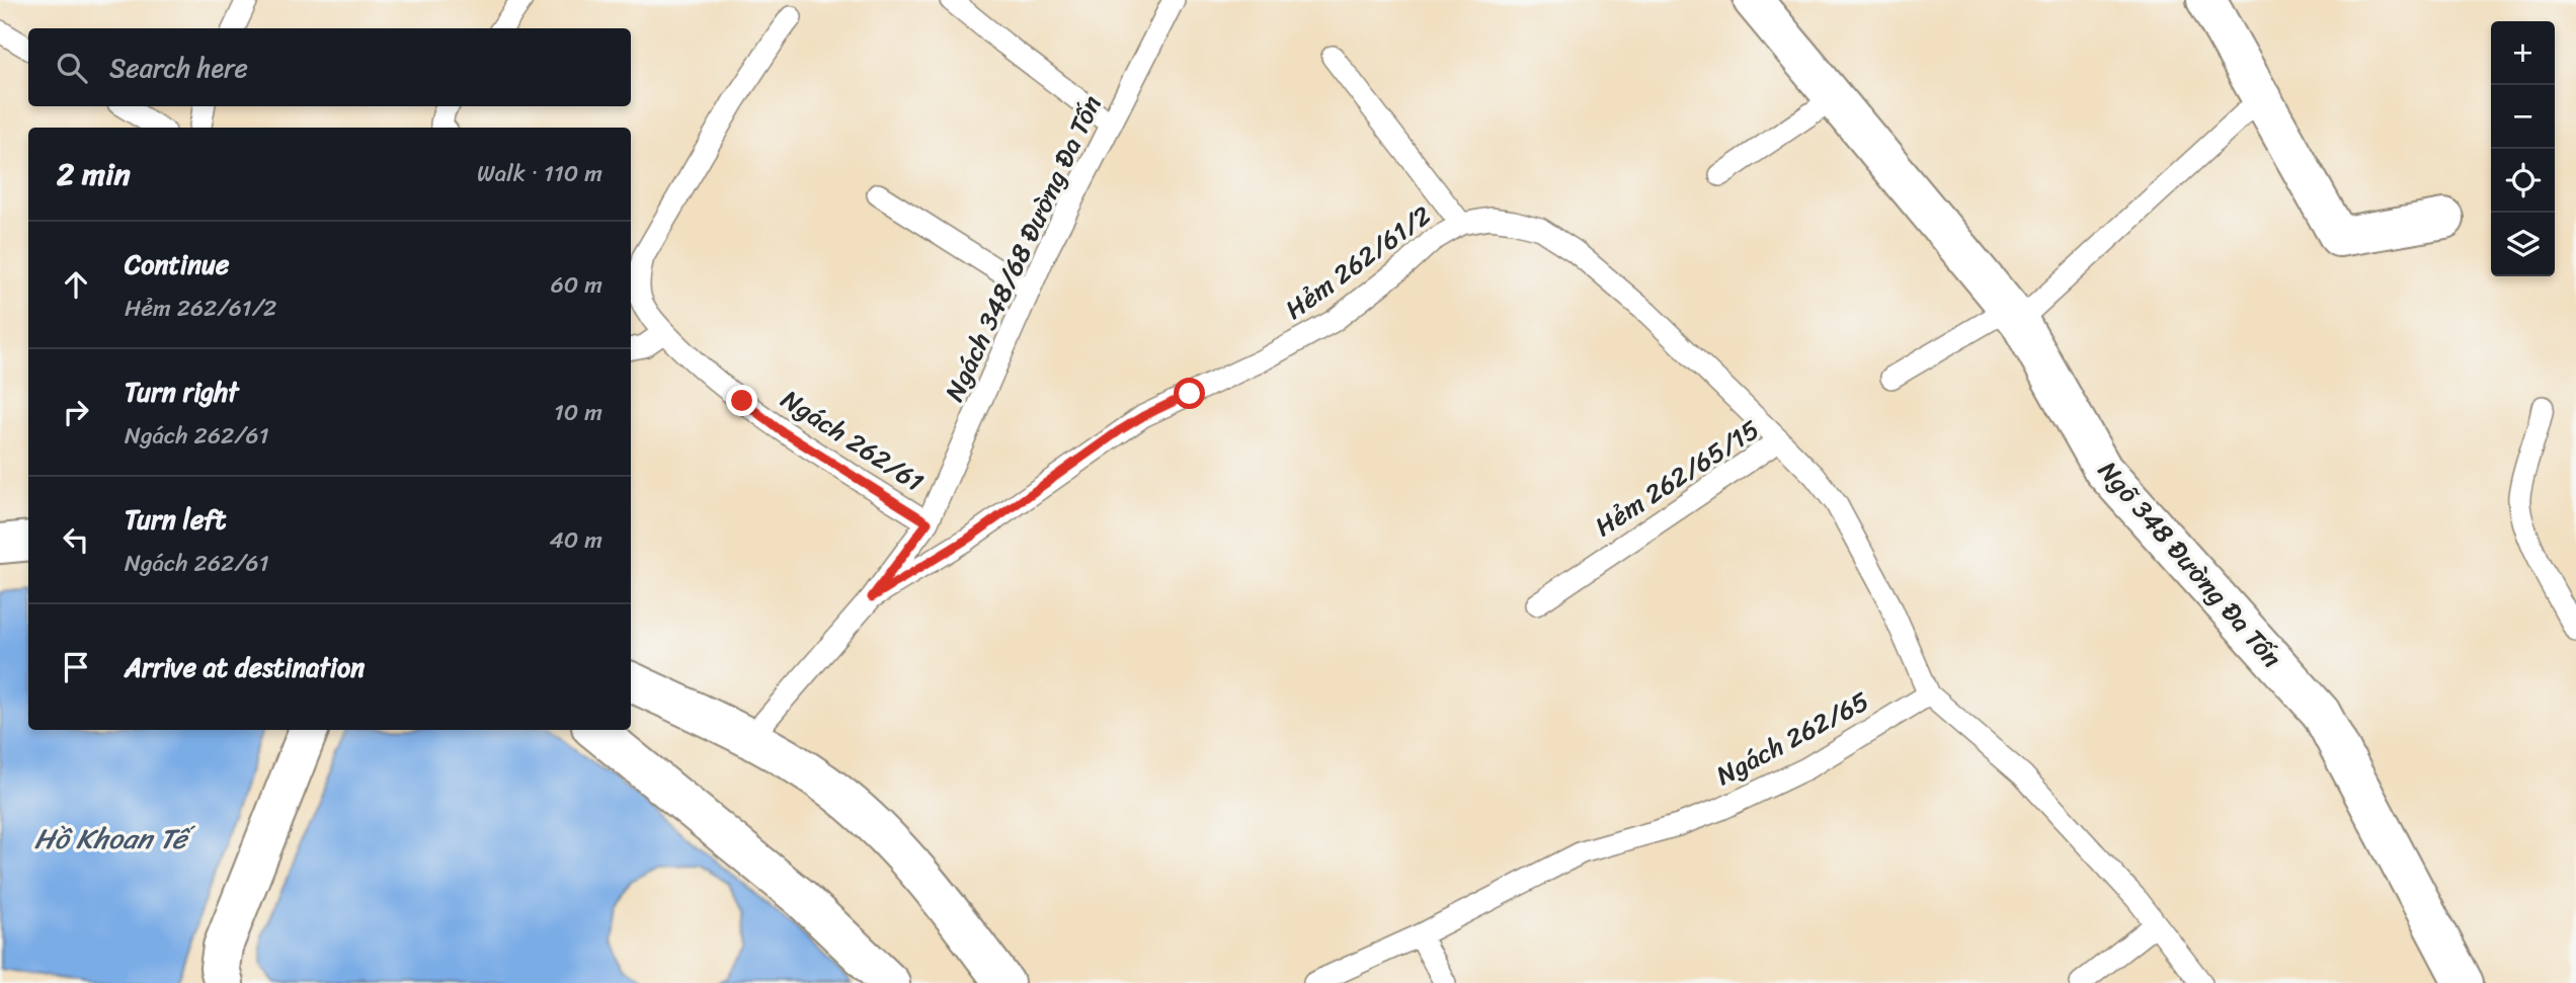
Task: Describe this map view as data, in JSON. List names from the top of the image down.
{
  "streets": {
    "street": ["Ngõ 348 Đường Đa Tốn"],
    "lane": [
      "Ngách 348/68 Đường Đa Tốn",
      "Hẻm 262/61/2",
      "Ngách 262/61",
      "Hẻm 262/65/15",
      "Ngách 262/65"
    ]
  },
  "crossings": [
    ["Ngách 348/68 Đường Đa Tốn", "Ngách 262/61"],
    ["Hẻm 262/61/2", "Ngách 262/61"],
    ["Hẻm 262/61/2", "Hẻm 262/65/15"],
    ["Hẻm 262/65/15", "Ngách 262/65"]
  ],
  "water": ["Hồ Khoan Tế"],
  "page": {
    "map_buttons": ["+", "−"],
    "search": "Search here",
    "heading": ["2 min", "Walk · 110 m"],
    "list": [
      ["Continue", "Hẻm 262/61/2", "60 m"],
      ["Turn right", "Ngách 262/61", "10 m"],
      ["Turn left", "Ngách 262/61", "40 m"],
      "Arrive at destination"
    ]
  }
}
